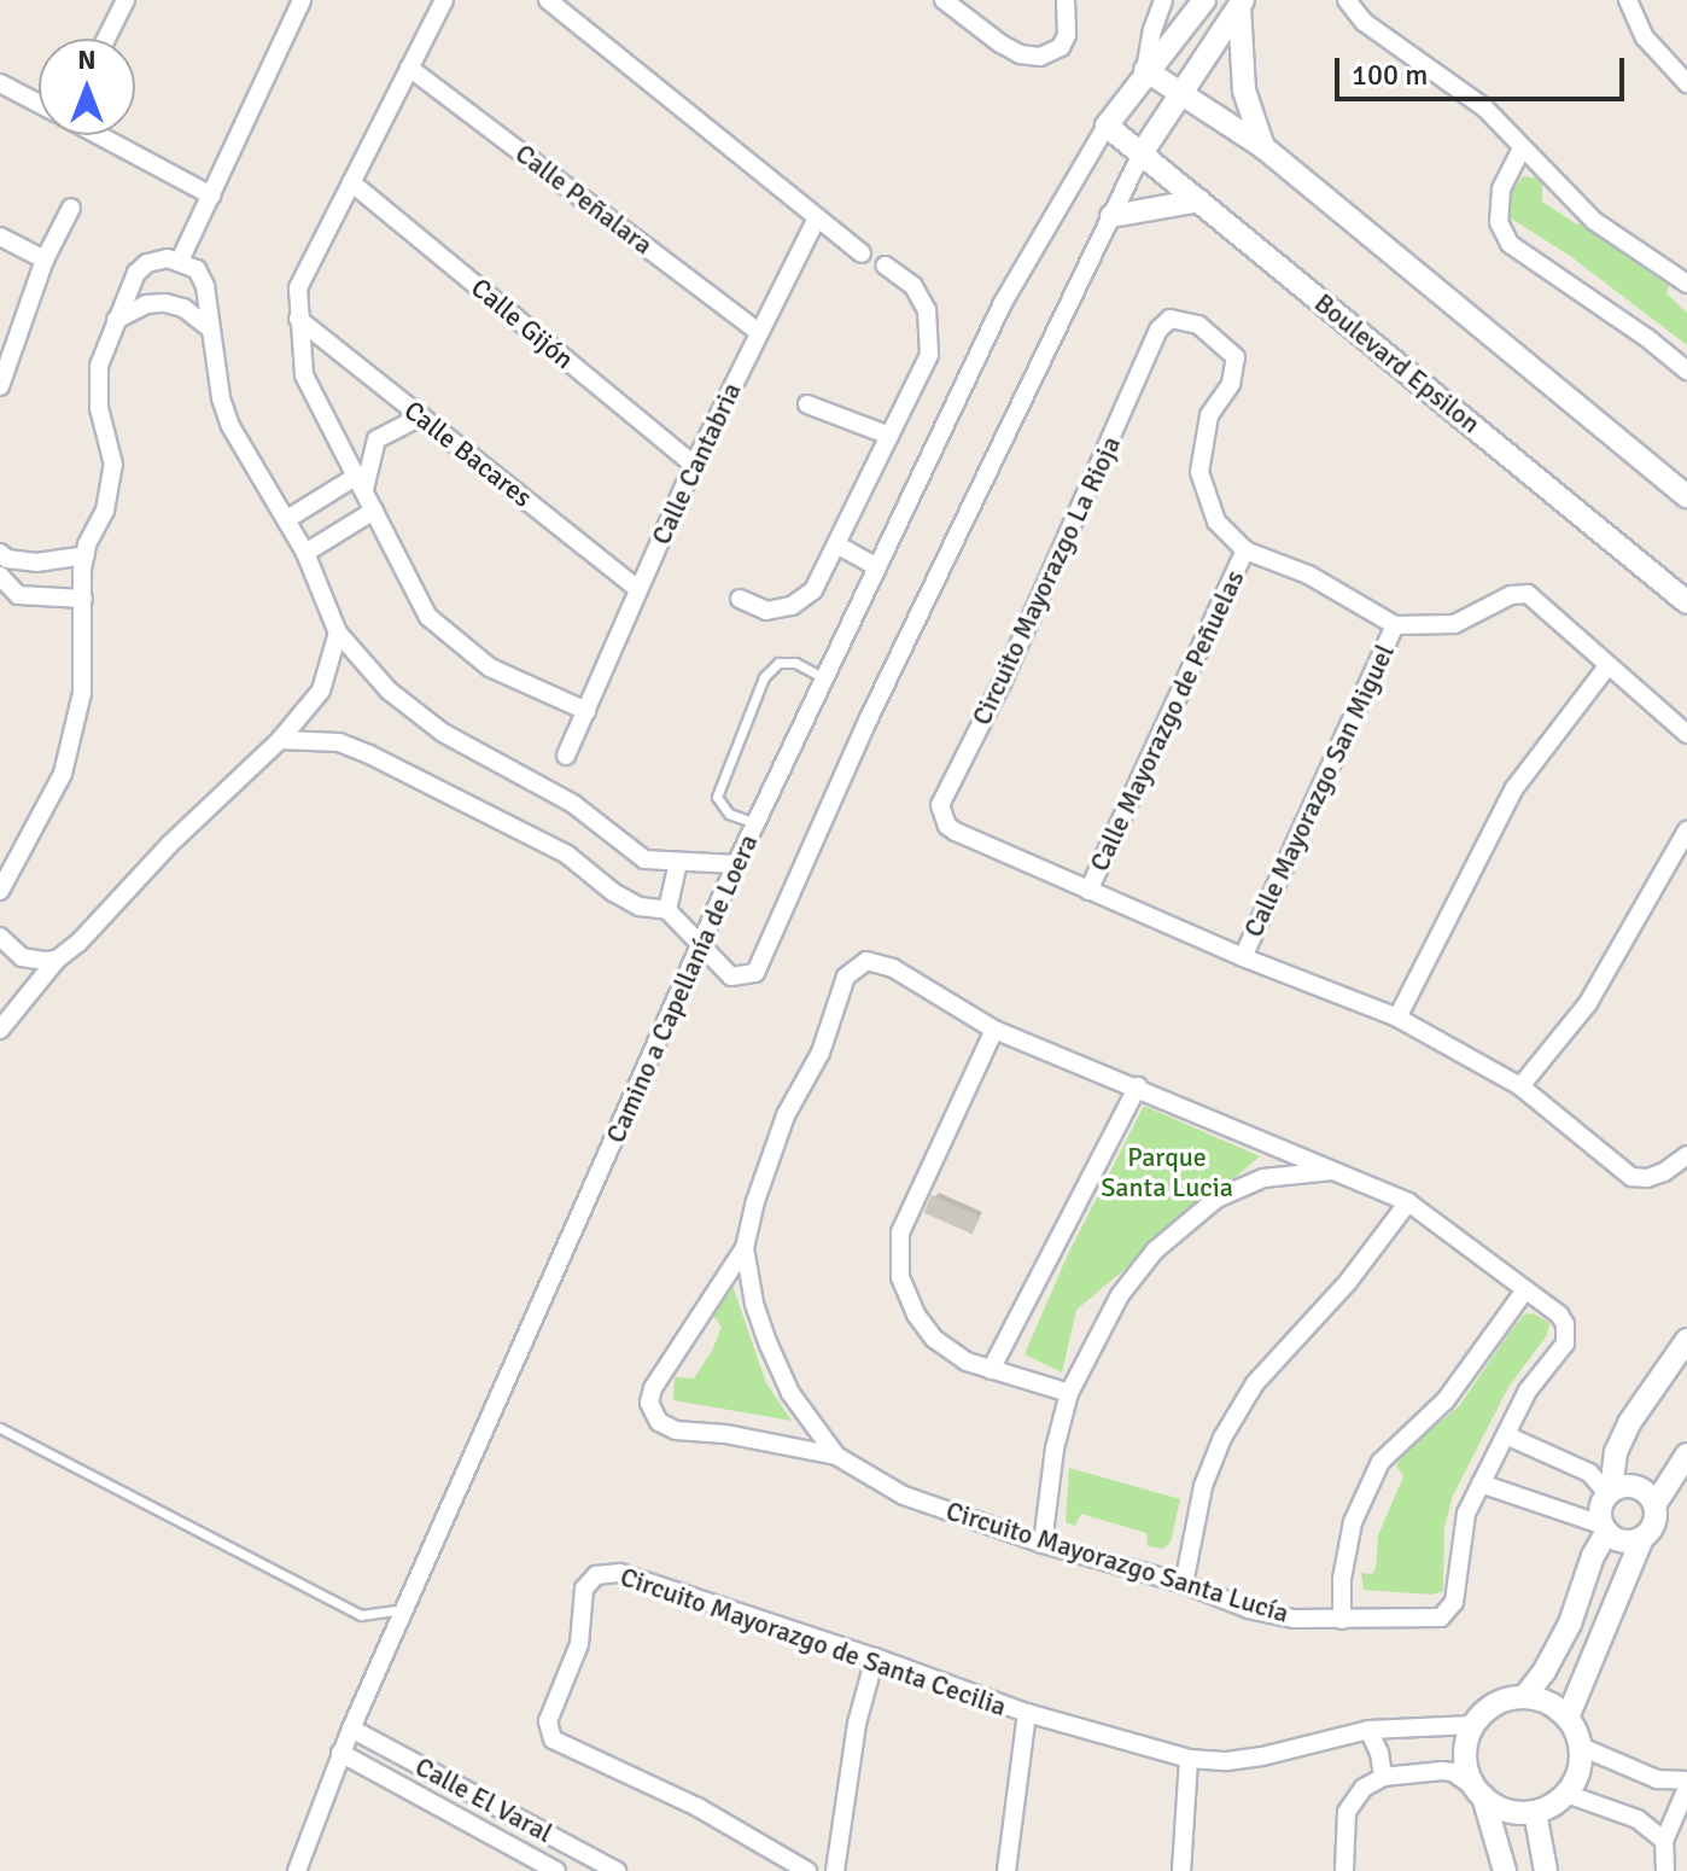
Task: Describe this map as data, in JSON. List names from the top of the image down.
{
  "streets": {
    "street": [
      "Calle Peñalara",
      "Calle Gijón",
      "Boulevard Epsilon",
      "Calle Bacares",
      "Calle Cantabria",
      "Circuito Mayorazgo La Rioja",
      "Calle Mayorazgo de Peñuelas",
      "Calle Mayorazgo San Miguel",
      "Camino a Capellanía de Loera",
      "Circuito Mayorazgo Santa Lucía",
      "Circuito Mayorazgo de Santa Cecilia",
      "Calle El Varal"
    ]
  },
  "crossings": [
    ["Calle Peñalara", "Calle Cantabria"],
    ["Calle Gijón", "Calle Cantabria"],
    ["Boulevard Epsilon", "Camino a Capellanía de Loera"],
    ["Calle Bacares", "Calle Cantabria"],
    ["Circuito Mayorazgo La Rioja", "Calle Mayorazgo de Peñuelas"],
    ["Circuito Mayorazgo La Rioja", "Calle Mayorazgo San Miguel"],
    ["Camino a Capellanía de Loera", "Calle El Varal"]
  ],
  "parks": ["Parque Santa Lucia"],
  "scale_bar": "100 m",
  "north": "top"
}
